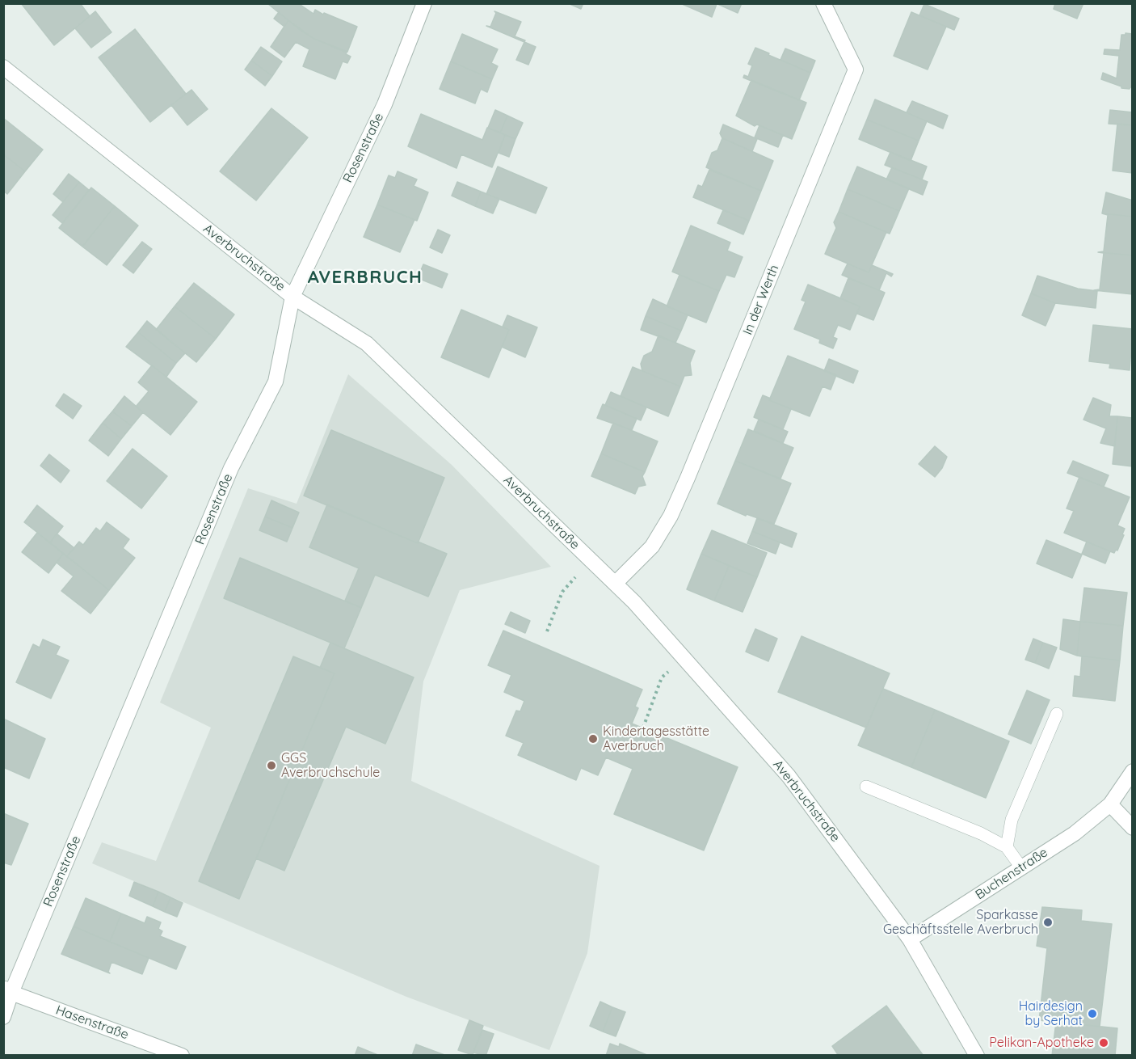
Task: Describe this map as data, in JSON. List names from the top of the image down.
{
  "streets": {
    "street": [
      "Rosenstraße",
      "Averbruchstraße",
      "In der Werth",
      "Buchenstraße",
      "Hasenstraße"
    ]
  },
  "crossings": [
    ["Rosenstraße", "Averbruchstraße"],
    ["Rosenstraße", "Hasenstraße"],
    ["Averbruchstraße", "In der Werth"],
    ["Averbruchstraße", "Buchenstraße"]
  ],
  "districts": ["AVERBRUCH"],
  "places": [
    "Kindertagesstätte Averbruch",
    "GGS Averbruchschule",
    "Sparkasse Geschäftsstelle Averbruch",
    "Hairdesign by Serhat",
    "Pelikan-Apotheke"
  ]
}
